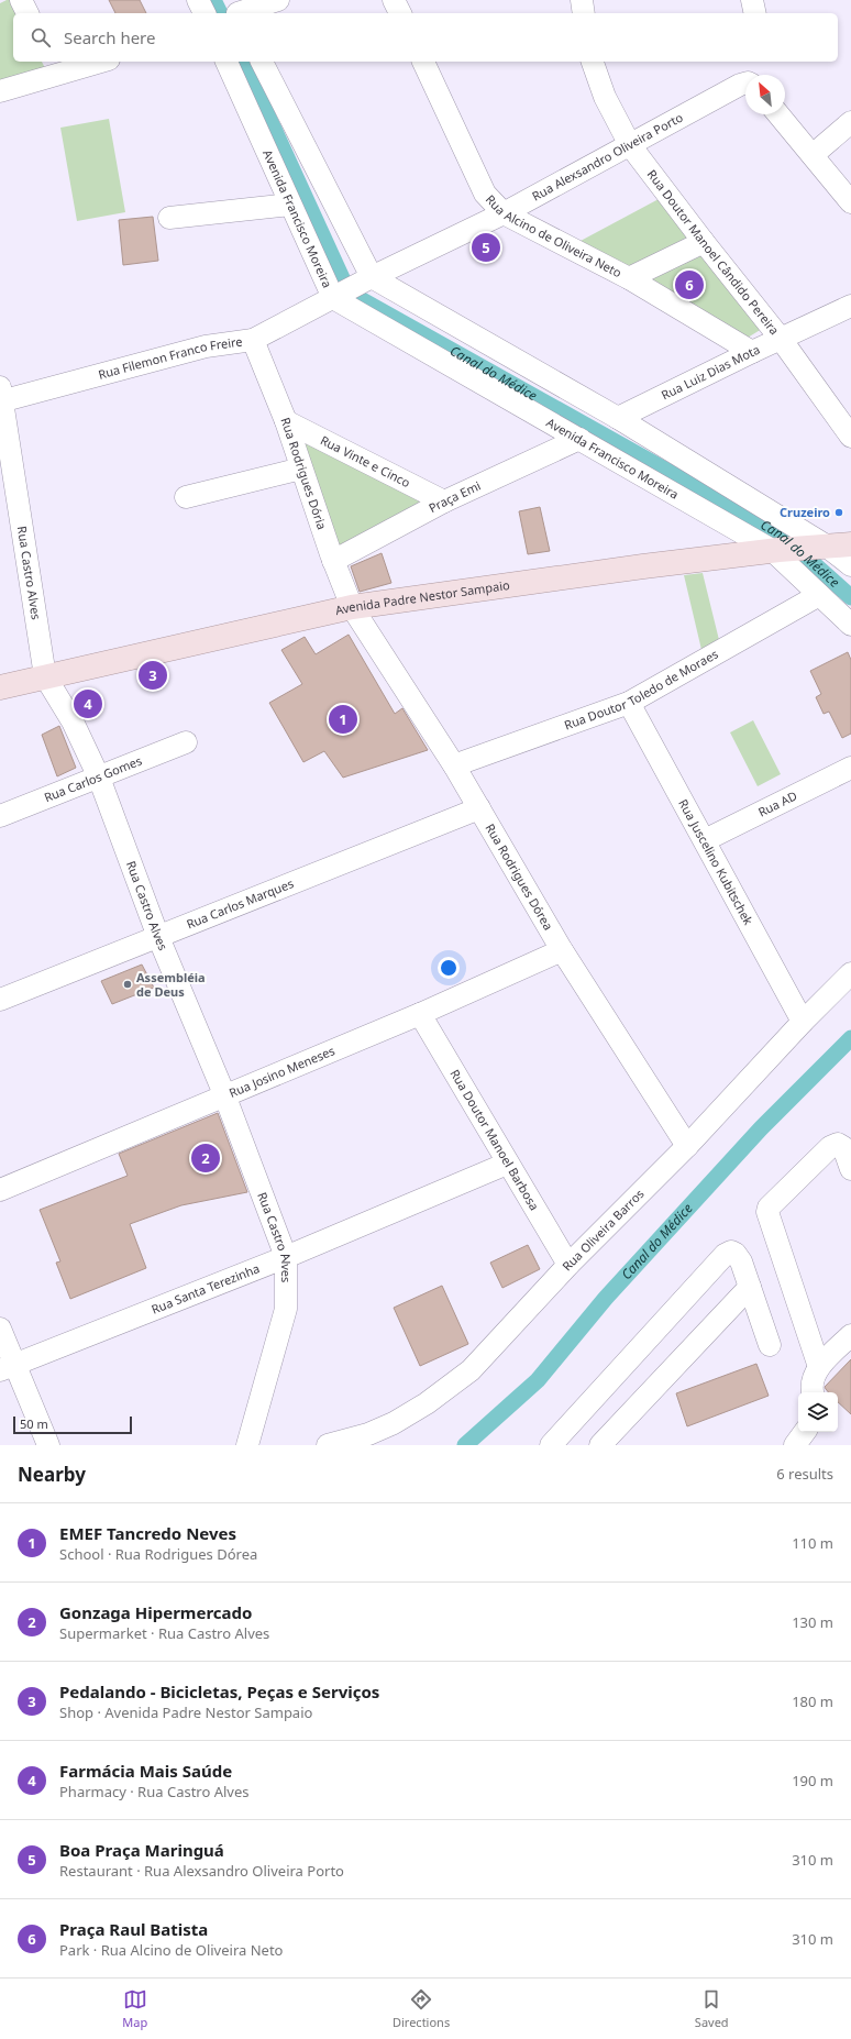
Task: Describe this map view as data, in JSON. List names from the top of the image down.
{
  "streets": {
    "main road": ["Avenida Padre Nestor Sampaio"],
    "street": [
      "Rua Alexsandro Oliveira Porto",
      "Avenida Francisco Moreira",
      "Rua Alcino de Oliveira Neto",
      "Rua Doutor Manoel Cândido Pereira",
      "Rua Filemon Franco Freire",
      "Rua Luiz Dias Mota",
      "Rua Vinte e Cinco",
      "Rua Rodrigues Dória",
      "Praça Emi",
      "Rua Castro Alves",
      "Rua Doutor Toledo de Moraes",
      "Rua Carlos Gomes",
      "Rua AD",
      "Rua Juscelino Kubitschek",
      "Rua Rodrigues Dórea",
      "Rua Carlos Marques",
      "Rua Josino Meneses",
      "Rua Doutor Manoel Barbosa",
      "Rua Oliveira Barros",
      "Rua Santa Terezinha"
    ]
  },
  "crossings": [
    ["Rua Alexsandro Oliveira Porto", "Rua Alcino de Oliveira Neto"],
    ["Rua Alexsandro Oliveira Porto", "Rua Doutor Manoel Cândido Pereira"],
    ["Rua Alexsandro Oliveira Porto", "Rua Filemon Franco Freire"],
    ["Avenida Francisco Moreira", "Rua Filemon Franco Freire"],
    ["Avenida Francisco Moreira", "Praça Emi"],
    ["Avenida Francisco Moreira", "Avenida Padre Nestor Sampaio"],
    ["Avenida Francisco Moreira", "Rua Doutor Toledo de Moraes"],
    ["Rua Alcino de Oliveira Neto", "Rua Luiz Dias Mota"],
    ["Rua Doutor Manoel Cândido Pereira", "Rua Luiz Dias Mota"],
    ["Rua Filemon Franco Freire", "Rua Rodrigues Dória"],
    ["Rua Filemon Franco Freire", "Rua Castro Alves"],
    ["Rua Vinte e Cinco", "Rua Rodrigues Dória"],
    ["Rua Vinte e Cinco", "Praça Emi"],
    ["Rua Rodrigues Dória", "Praça Emi"],
    ["Rua Rodrigues Dória", "Avenida Padre Nestor Sampaio"],
    ["Rua Rodrigues Dória", "Rua Rodrigues Dórea"],
    ["Rua Castro Alves", "Avenida Padre Nestor Sampaio"],
    ["Rua Castro Alves", "Rua Carlos Gomes"],
    ["Rua Castro Alves", "Rua Carlos Marques"],
    ["Rua Castro Alves", "Rua Josino Meneses"],
    ["Rua Castro Alves", "Rua Santa Terezinha"],
    ["Avenida Padre Nestor Sampaio", "Rua Rodrigues Dórea"],
    ["Rua Doutor Toledo de Moraes", "Rua Juscelino Kubitschek"],
    ["Rua Doutor Toledo de Moraes", "Rua Rodrigues Dórea"],
    ["Rua AD", "Rua Juscelino Kubitschek"],
    ["Rua Juscelino Kubitschek", "Rua Oliveira Barros"],
    ["Rua Rodrigues Dórea", "Rua Carlos Marques"],
    ["Rua Rodrigues Dórea", "Rua Josino Meneses"],
    ["Rua Rodrigues Dórea", "Rua Oliveira Barros"],
    ["Rua Josino Meneses", "Rua Doutor Manoel Barbosa"],
    ["Rua Doutor Manoel Barbosa", "Rua Oliveira Barros"],
    ["Rua Doutor Manoel Barbosa", "Rua Santa Terezinha"]
  ],
  "water": ["Canal do Médice"],
  "places": ["Cruzeiro", "Assembléia de Deus"],
  "scale_bar": "50 m",
  "north": "top left",
  "page": {
    "search": "Search here",
    "pins": [
      "5",
      "6",
      "3",
      "4",
      "1",
      "2"
    ],
    "scale": "50 m",
    "heading": ["Nearby", "6 results"],
    "list": [
      {
        "mark": "1",
        "name": "EMEF Tancredo Neves",
        "note": "School · Rua Rodrigues Dórea",
        "value": "110 m"
      },
      {
        "mark": "2",
        "name": "Gonzaga Hipermercado",
        "note": "Supermarket · Rua Castro Alves",
        "value": "130 m"
      },
      {
        "mark": "3",
        "name": "Pedalando - Bicicletas, Peças e Serviços",
        "note": "Shop · Avenida Padre Nestor Sampaio",
        "value": "180 m"
      },
      {
        "mark": "4",
        "name": "Farmácia Mais Saúde",
        "note": "Pharmacy · Rua Castro Alves",
        "value": "190 m"
      },
      {
        "mark": "5",
        "name": "Boa Praça Maringuá",
        "note": "Restaurant · Rua Alexsandro Oliveira Porto",
        "value": "310 m"
      },
      {
        "mark": "6",
        "name": "Praça Raul Batista",
        "note": "Park · Rua Alcino de Oliveira Neto",
        "value": "310 m"
      }
    ],
    "nav": ["Map", "Directions", "Saved"]
  }
}
